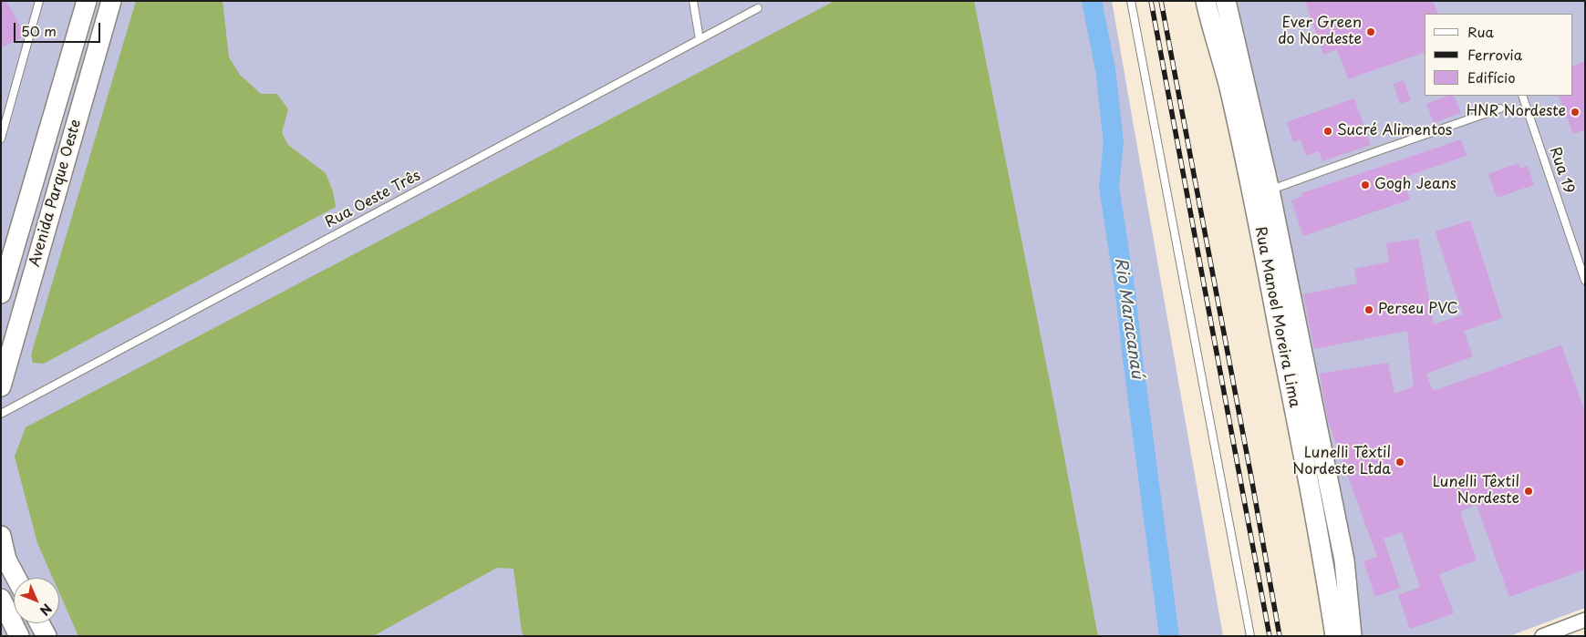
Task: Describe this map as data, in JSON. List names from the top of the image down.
{
  "streets": {
    "street": ["Avenida Parque Oeste", "Rua Manoel Moreira Lima"],
    "lane": ["Rua 19", "Rua Oeste Três"]
  },
  "water": ["Rio Maracanaú"],
  "places": [
    "Ever Green do Nordeste",
    "HNR Nordeste",
    "Sucré Alimentos",
    "Gogh Jeans",
    "Perseu PVC",
    "Lunelli Têxtil Nordeste Ltda",
    "Lunelli Têxtil Nordeste"
  ],
  "legend": ["Rua", "Ferrovia", "Edifício"],
  "scale_bar": "50 m",
  "north": "bottom right"
}
